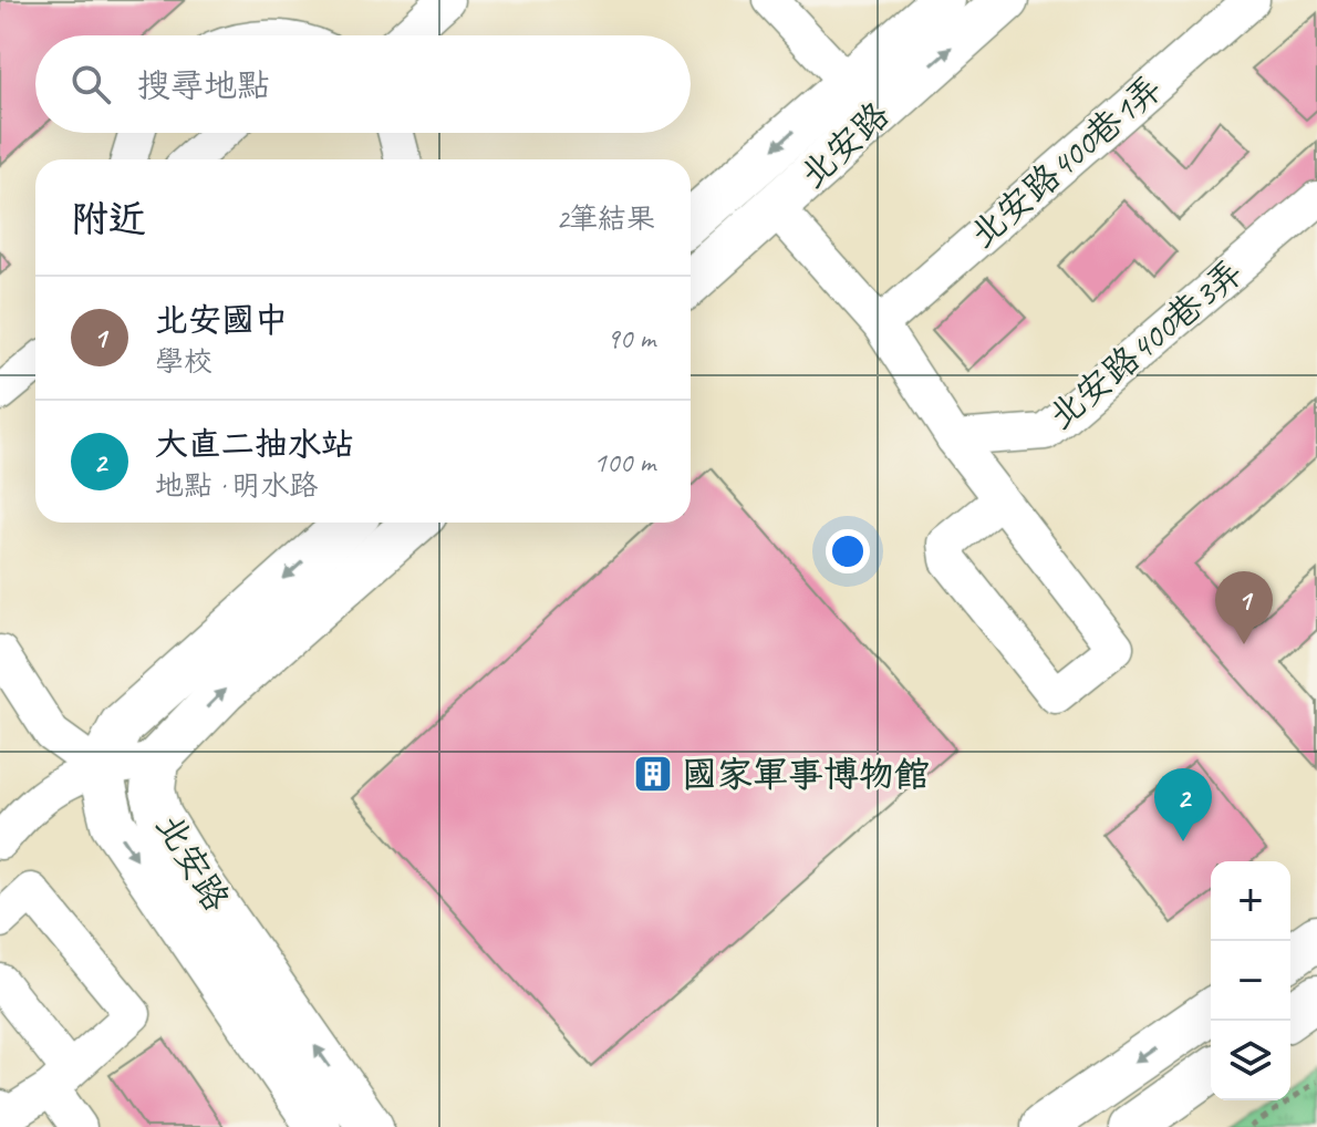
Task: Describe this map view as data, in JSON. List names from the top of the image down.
{
  "streets": {
    "main road": ["北安路"],
    "street": ["北安路400巷1弄", "北安路400巷3弄"]
  },
  "places": {
    "building": ["國家軍事博物館"]
  },
  "page": {
    "search": "搜尋地點",
    "heading": ["附近", "2筆結果"],
    "list": [
      {
        "mark": "1",
        "name": "北安國中",
        "note": "學校",
        "value": "90 m"
      },
      {
        "mark": "2",
        "name": "大直二抽水站",
        "note": "地點 · 明水路",
        "value": "100 m"
      }
    ],
    "pins": ["1", "2"],
    "map_buttons": ["+", "−"]
  }
}
